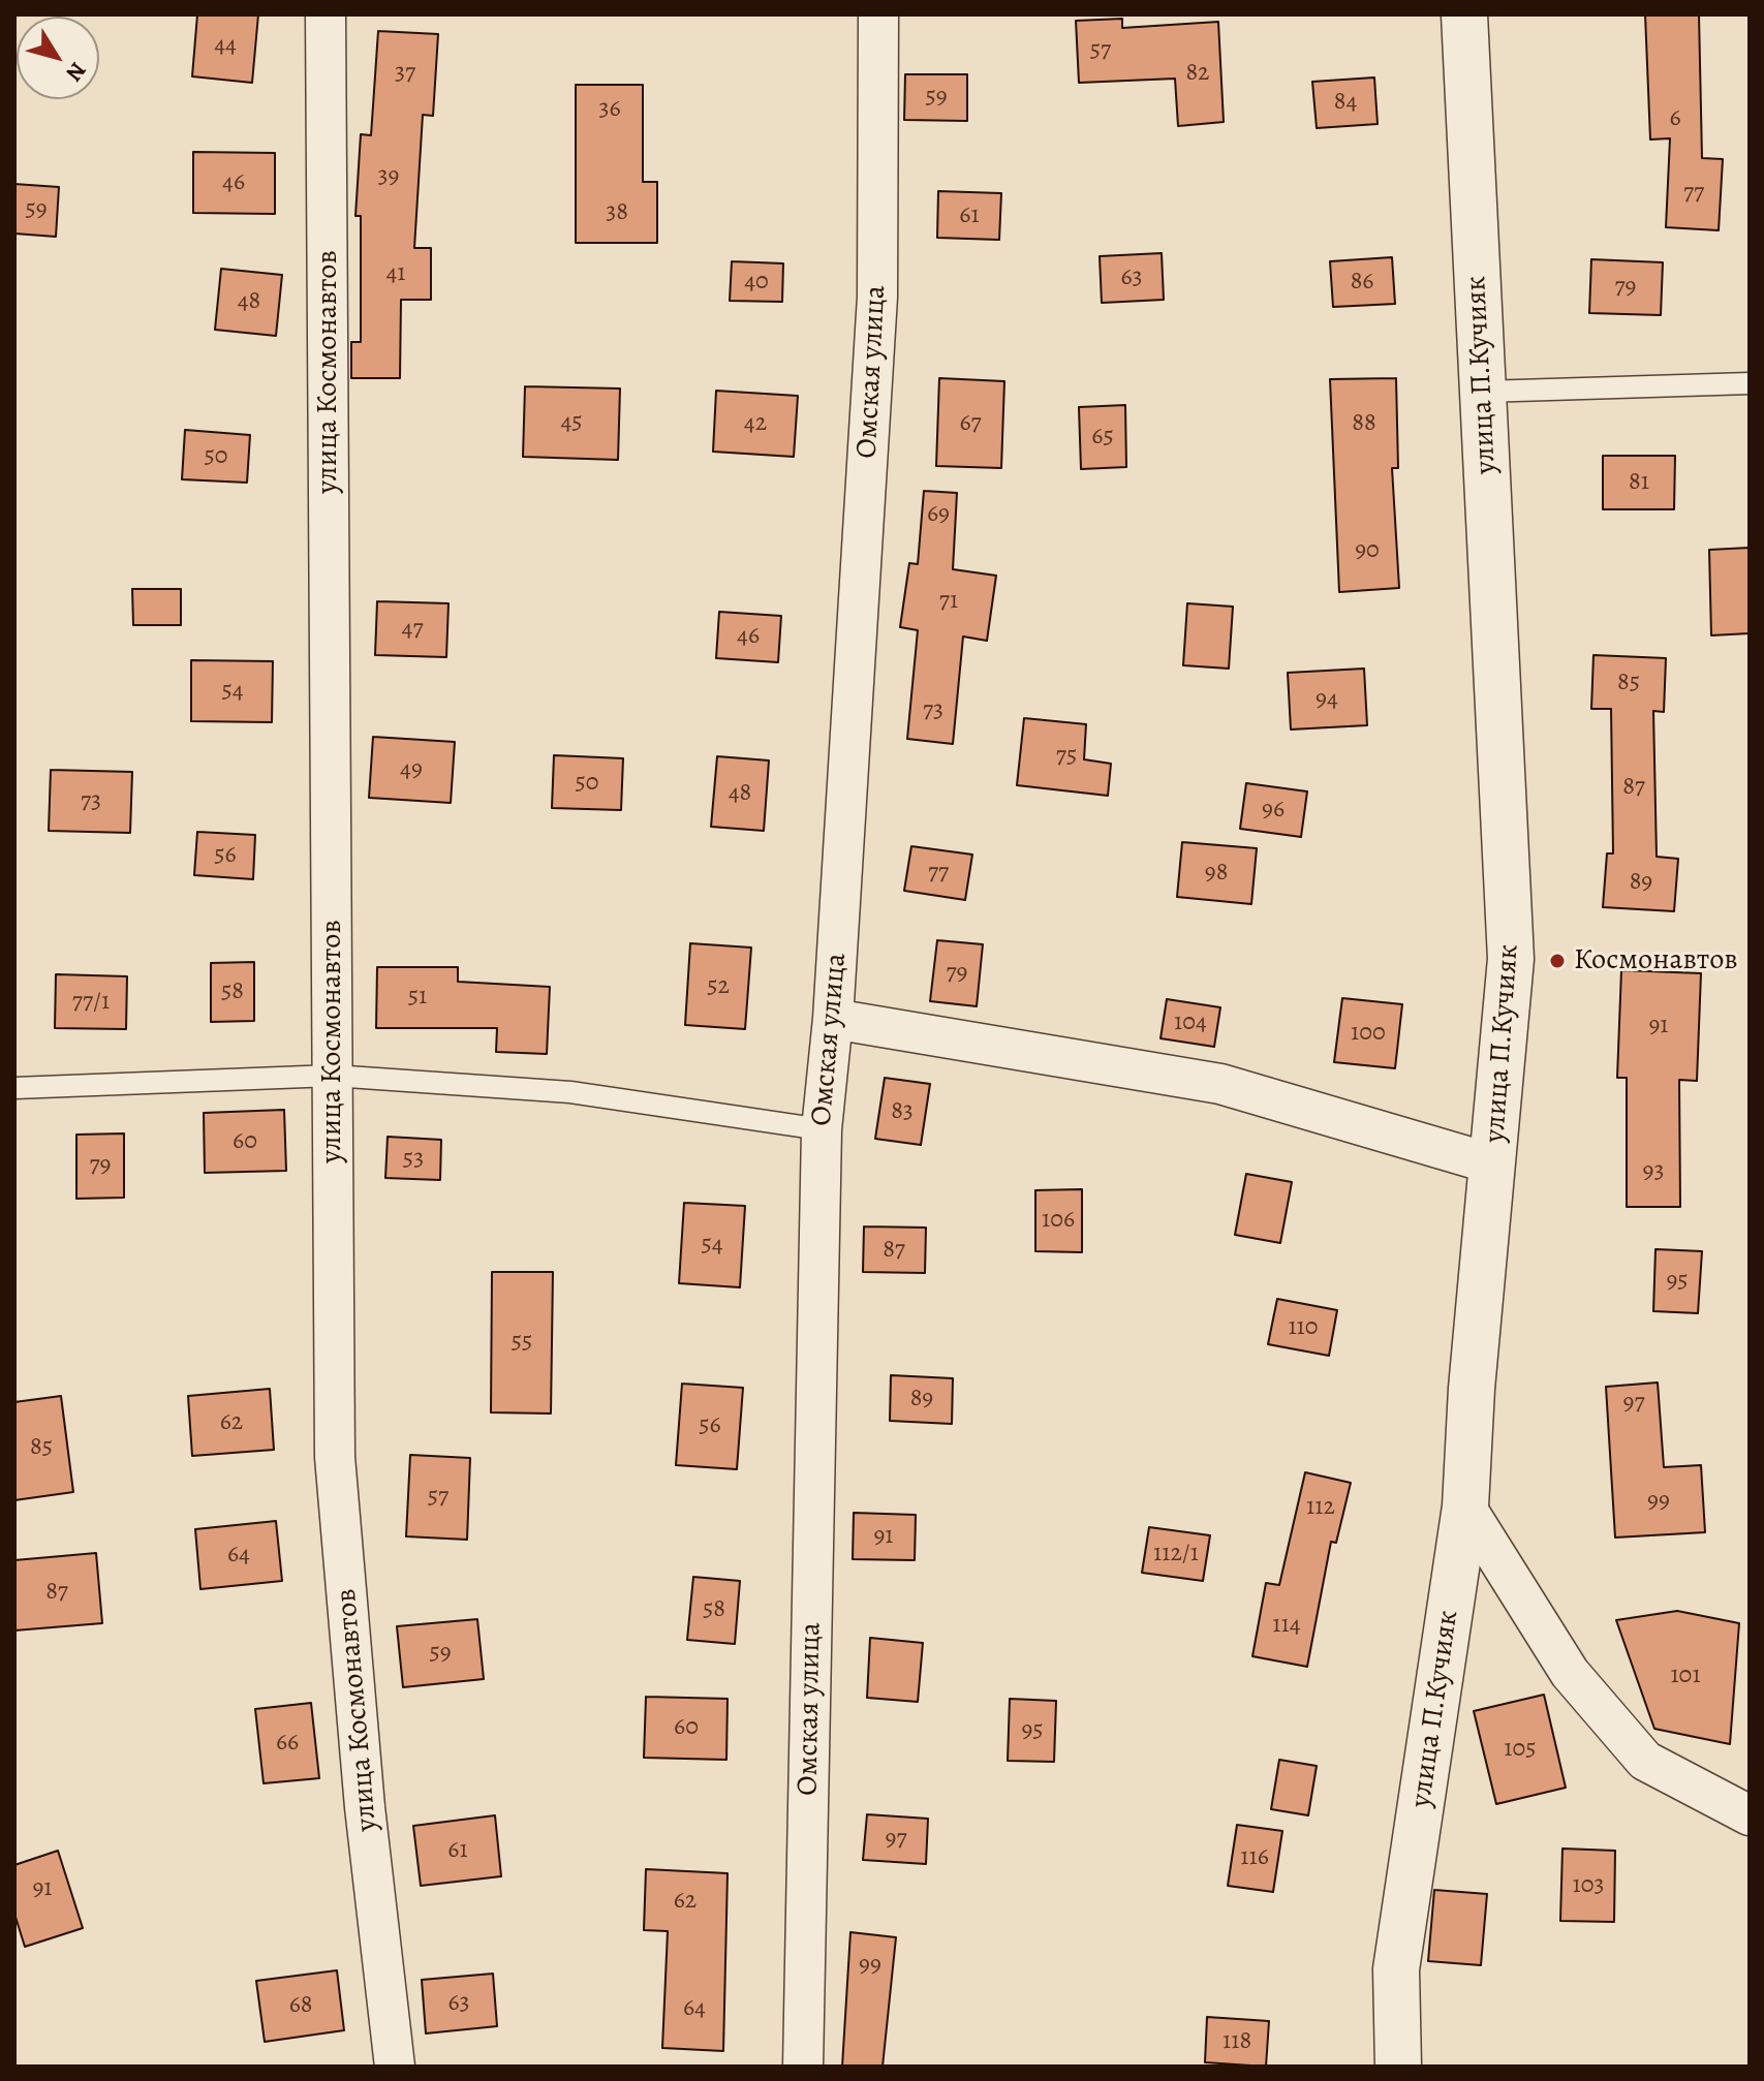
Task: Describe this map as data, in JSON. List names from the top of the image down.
{
  "streets": {
    "street": ["улица Космонавтов", "Омская улица", "улица П.Кучияк"]
  },
  "places": ["Космонавтов"],
  "house_numbers": [
    "44",
    "57",
    "37",
    "82",
    "59",
    "84",
    "36",
    "6",
    "39",
    "46",
    "77",
    "59",
    "38",
    "61",
    "41",
    "63",
    "40",
    "86",
    "79",
    "48",
    "45",
    "42",
    "67",
    "88",
    "65",
    "50",
    "81",
    "69",
    "90",
    "71",
    "47",
    "46",
    "85",
    "54",
    "94",
    "73",
    "75",
    "49",
    "50",
    "87",
    "48",
    "73",
    "96",
    "56",
    "77",
    "98",
    "89",
    "79",
    "52",
    "58",
    "51",
    "77/1",
    "104",
    "91",
    "100",
    "83",
    "60",
    "53",
    "79",
    "93",
    "106",
    "54",
    "87",
    "95",
    "110",
    "55",
    "89",
    "97",
    "62",
    "56",
    "85",
    "57",
    "99",
    "112",
    "91",
    "112/1",
    "64",
    "87",
    "58",
    "114",
    "59",
    "101",
    "60",
    "95",
    "66",
    "105",
    "97",
    "61",
    "116",
    "103",
    "91",
    "62",
    "99",
    "63",
    "68",
    "64",
    "118"
  ],
  "north": "bottom right"
}
